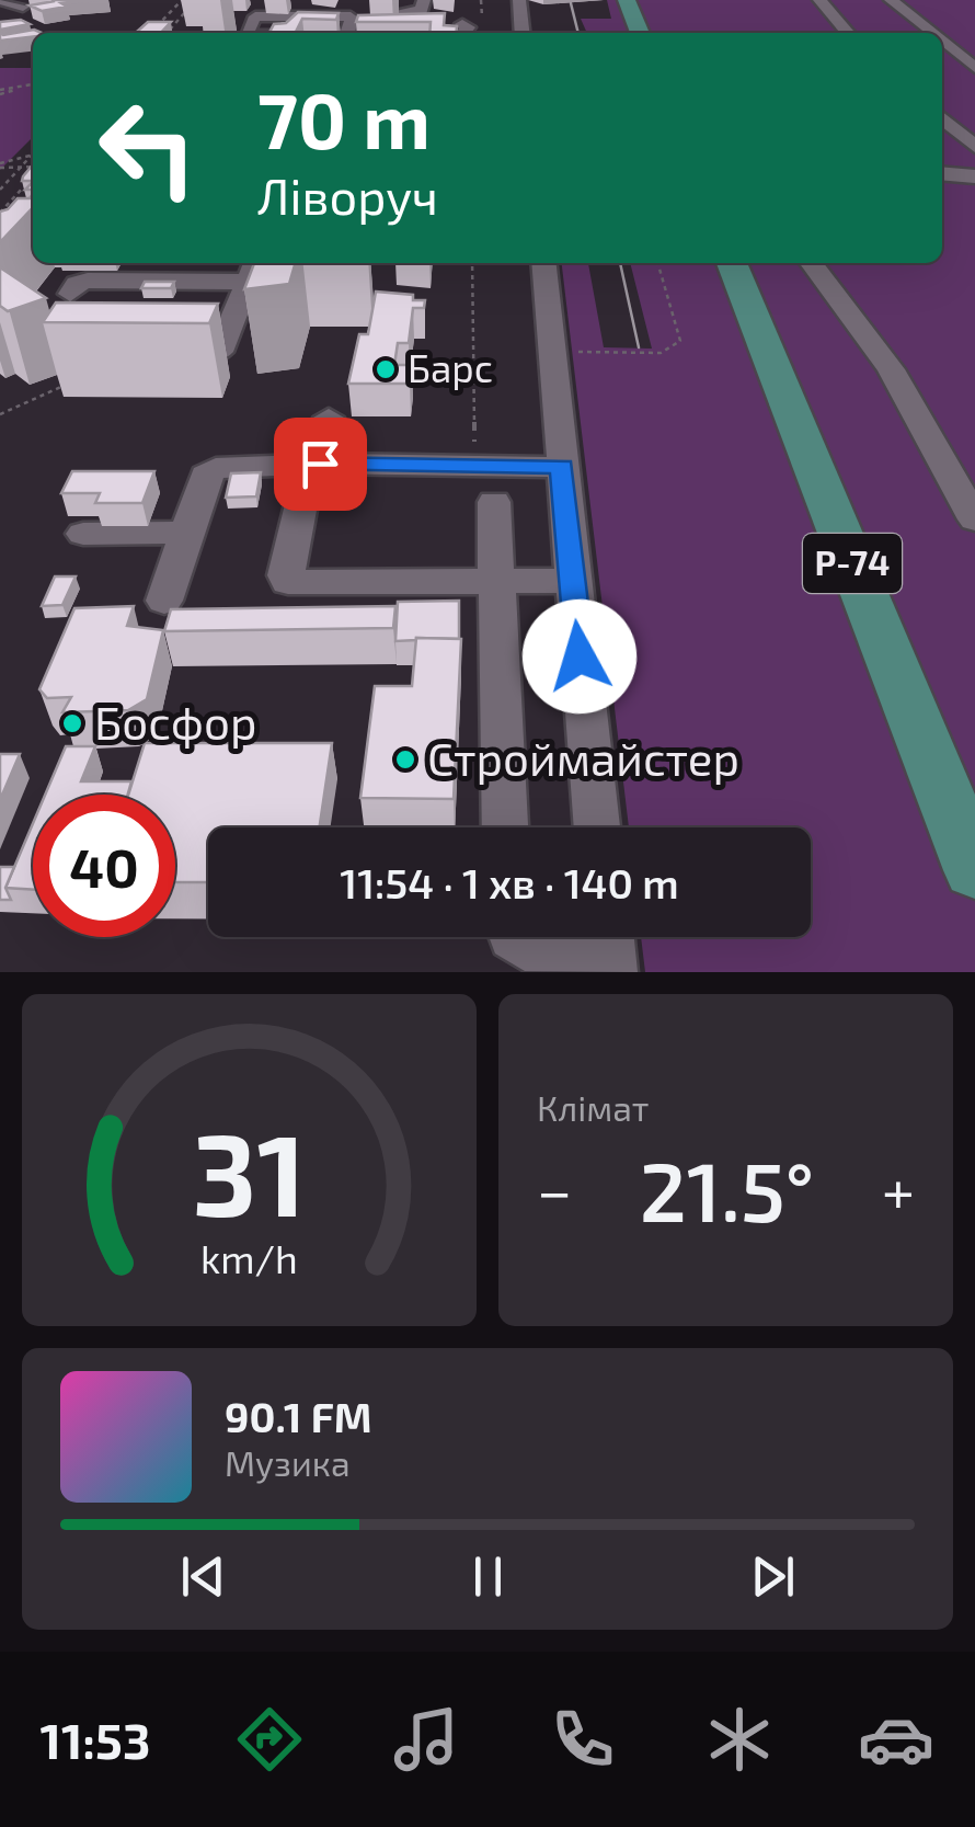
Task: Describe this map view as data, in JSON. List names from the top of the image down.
{
  "streets": {
    "main road": ["Р-74"]
  },
  "places": ["Барс", "Босфор", "Строймайстер"],
  "page": {
    "turn": ["70 m", "Ліворуч"],
    "limit": "40",
    "trip": "11:54 · 1 хв · 140 m",
    "tile": "Клімат",
    "heat": ["−", "21.5°", "+"],
    "song": ["90.1 FM", "Музика"],
    "tabs": "11:53",
    "gauge": ["31", "km/h"]
  }
}
